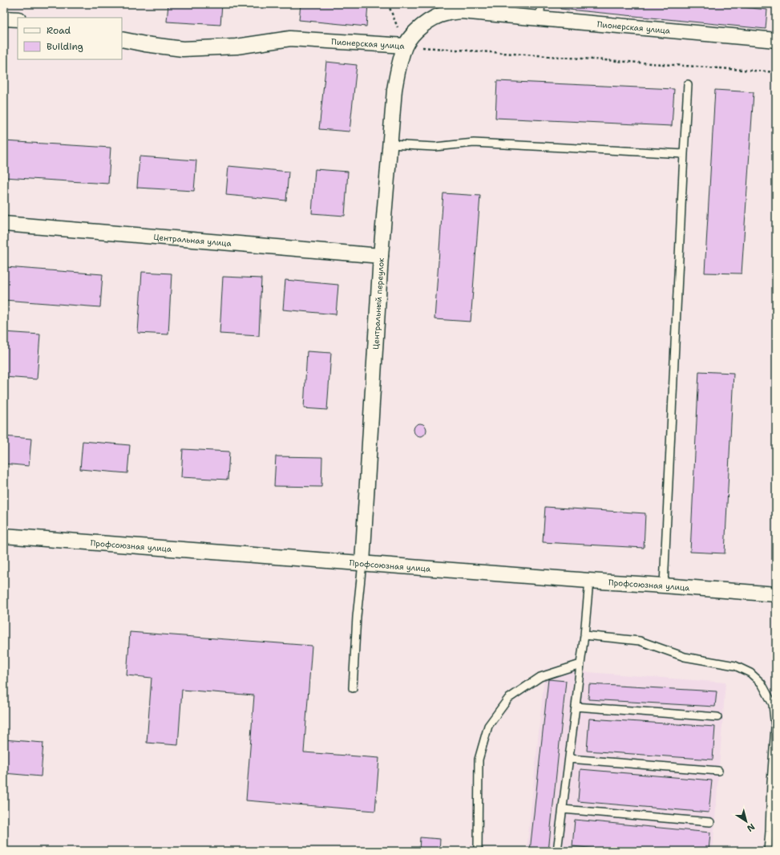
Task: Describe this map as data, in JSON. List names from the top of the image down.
{
  "streets": {
    "street": [
      "Пионерская улица",
      "Центральная улица",
      "Центральный переулок",
      "Профсоюзная улица"
    ]
  },
  "crossings": [
    ["Пионерская улица", "Центральный переулок"],
    ["Центральная улица", "Центральный переулок"],
    ["Центральный переулок", "Профсоюзная улица"]
  ],
  "legend": ["Road", "Building"],
  "north": "bottom right"
}
